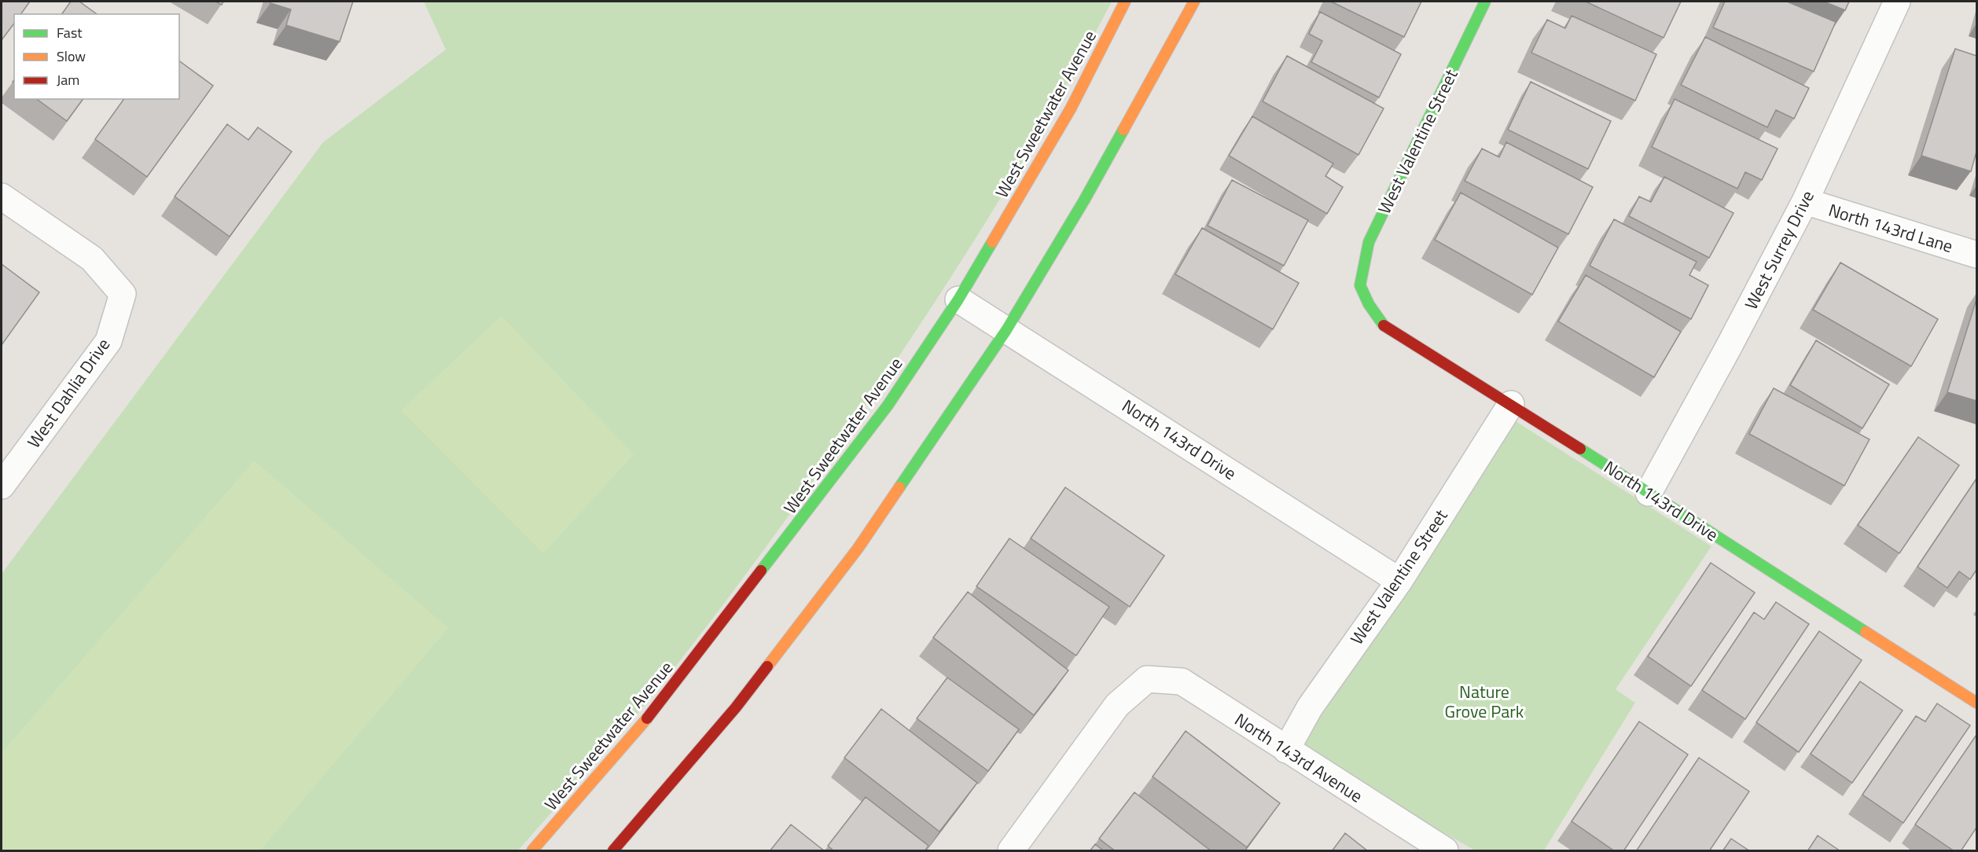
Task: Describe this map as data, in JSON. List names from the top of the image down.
{
  "streets": {
    "street": [
      "West Sweetwater Avenue",
      "West Valentine Street",
      "North 143rd Lane",
      "West Surrey Drive",
      "West Dahlia Drive",
      "North 143rd Drive",
      "North 143rd Avenue"
    ]
  },
  "crossings": [
    ["West Sweetwater Avenue", "North 143rd Drive"],
    ["West Valentine Street", "North 143rd Drive"],
    ["West Valentine Street", "North 143rd Avenue"],
    ["North 143rd Lane", "West Surrey Drive"],
    ["West Surrey Drive", "North 143rd Drive"]
  ],
  "parks": ["Nature Grove Park"],
  "legend": ["Fast", "Slow", "Jam"]
}
